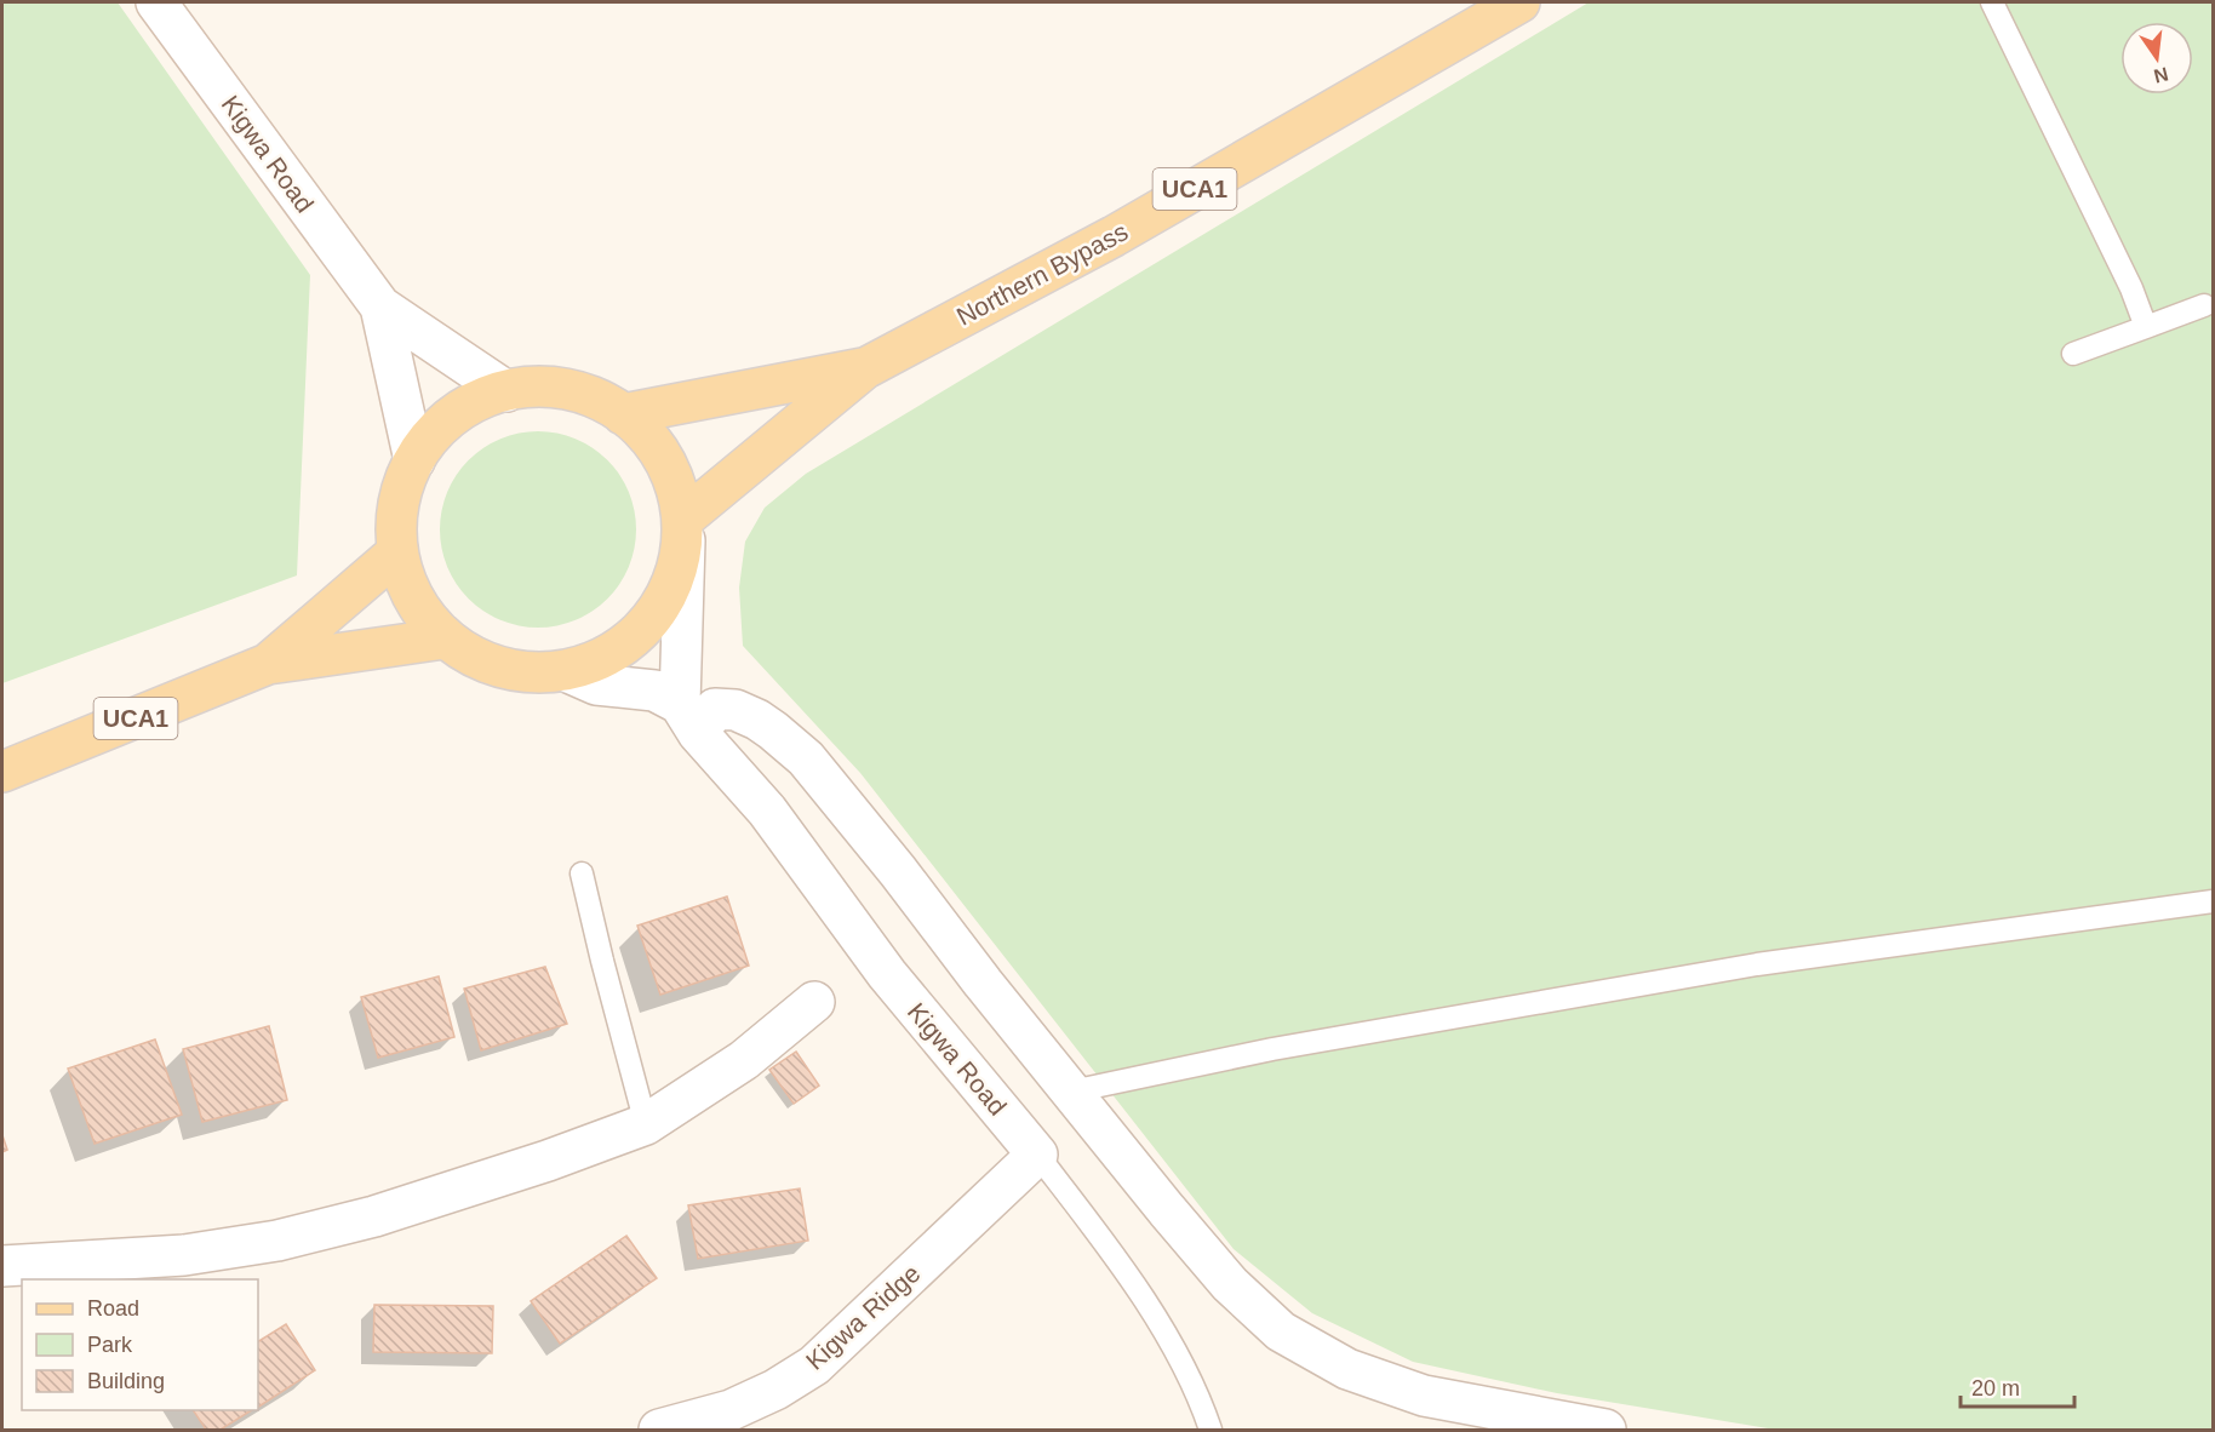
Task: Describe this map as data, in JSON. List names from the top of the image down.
{
  "streets": {
    "main road": ["UCA1", "Northern Bypass"],
    "street": ["Kigwa Road", "Kigwa Ridge"]
  },
  "crossings": [
    ["Kigwa Road", "Kigwa Ridge"],
    ["UCA1", "Northern Bypass"]
  ],
  "legend": ["Road", "Park", "Building"],
  "scale_bar": "20 m",
  "north": "bottom"
}
